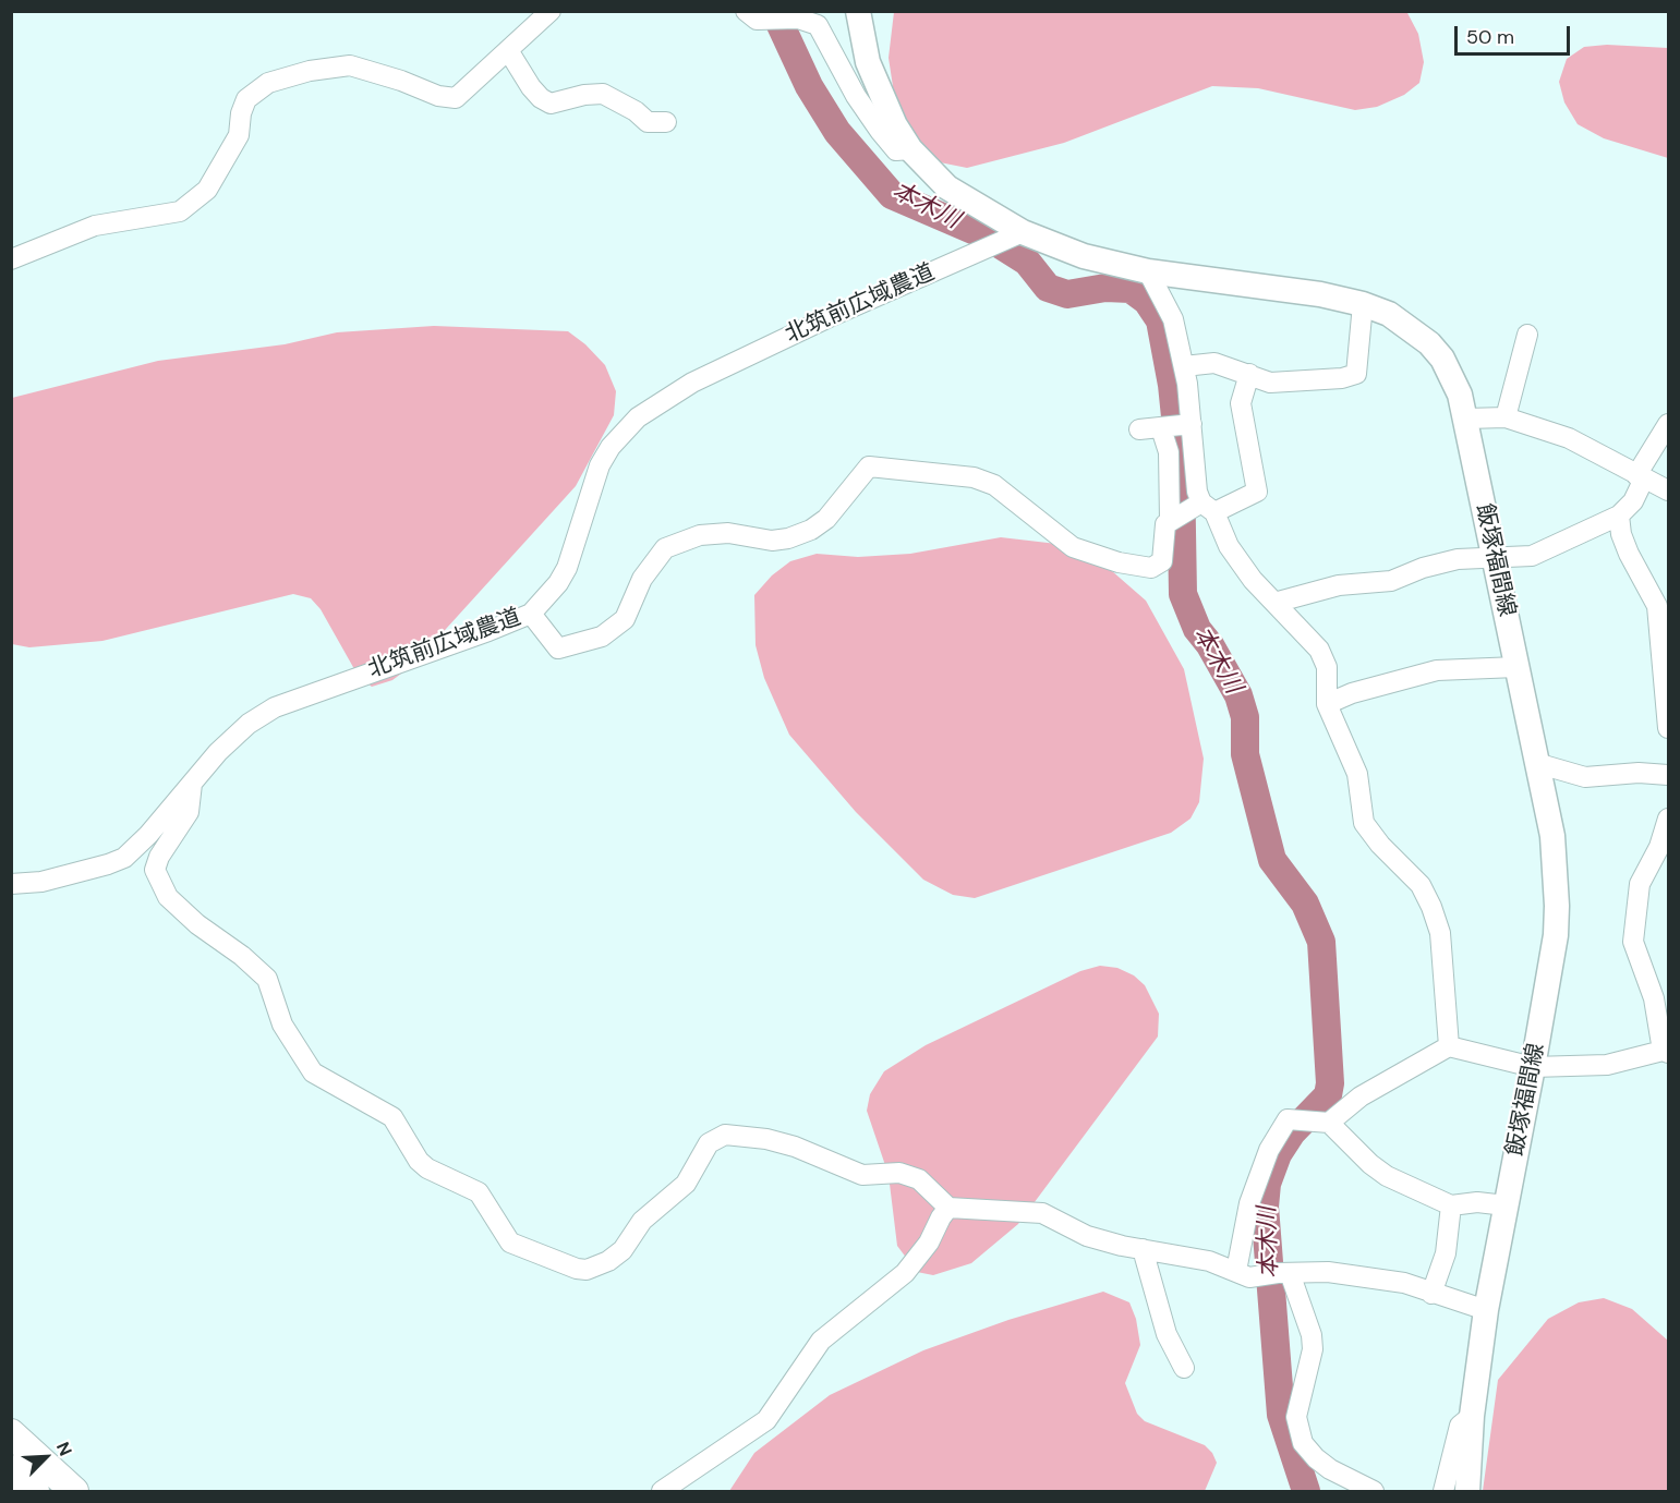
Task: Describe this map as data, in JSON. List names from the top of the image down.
{
  "streets": {
    "main road": ["飯塚福間線"],
    "street": ["北筑前広域農道"]
  },
  "crossings": [
    ["北筑前広域農道", "飯塚福間線"]
  ],
  "water": ["本木川"],
  "scale_bar": "50 m",
  "north": "top right"
}
